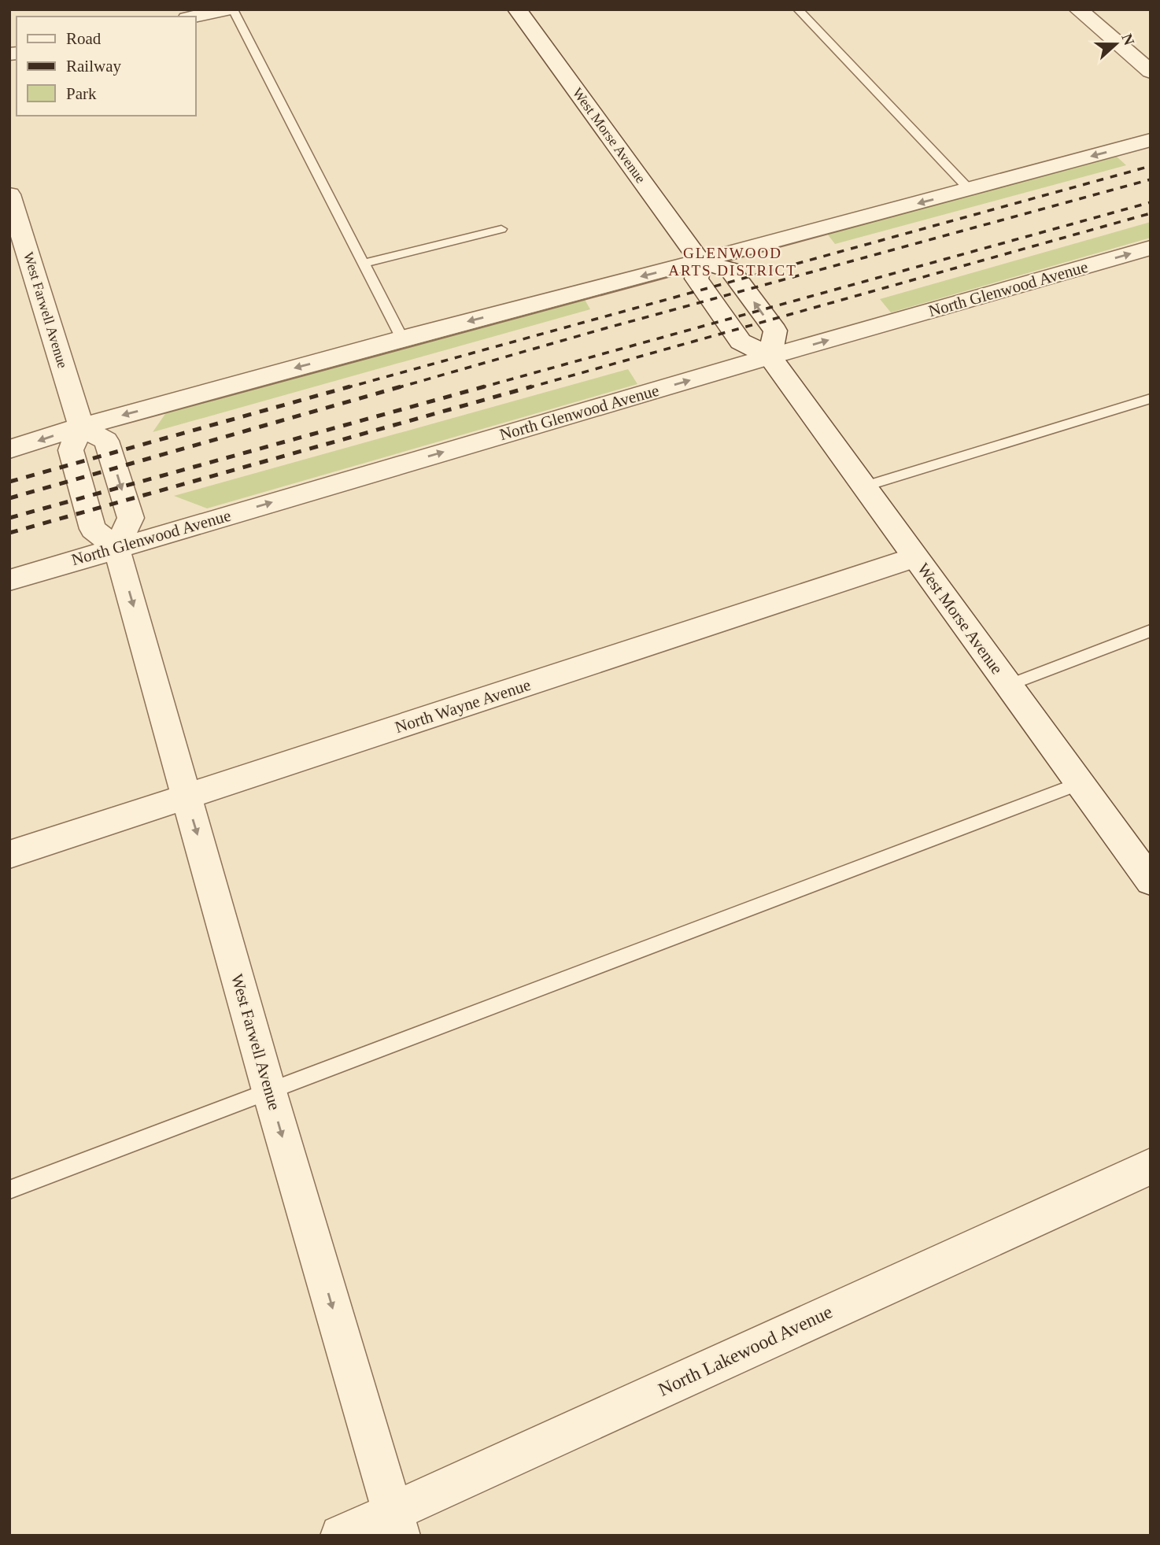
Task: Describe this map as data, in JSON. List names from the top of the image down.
{
  "streets": {
    "street": [
      "West Morse Avenue",
      "North Glenwood Avenue",
      "West Farwell Avenue",
      "North Wayne Avenue",
      "North Lakewood Avenue"
    ]
  },
  "crossings": [
    ["West Morse Avenue", "North Glenwood Avenue"],
    ["West Morse Avenue", "North Wayne Avenue"],
    ["North Glenwood Avenue", "West Farwell Avenue"],
    ["West Farwell Avenue", "North Wayne Avenue"],
    ["West Farwell Avenue", "North Lakewood Avenue"]
  ],
  "one_way": ["West Farwell Avenue"],
  "districts": ["GLENWOOD ARTS DISTRICT"],
  "legend": ["Road", "Railway", "Park"],
  "north": "right"
}
